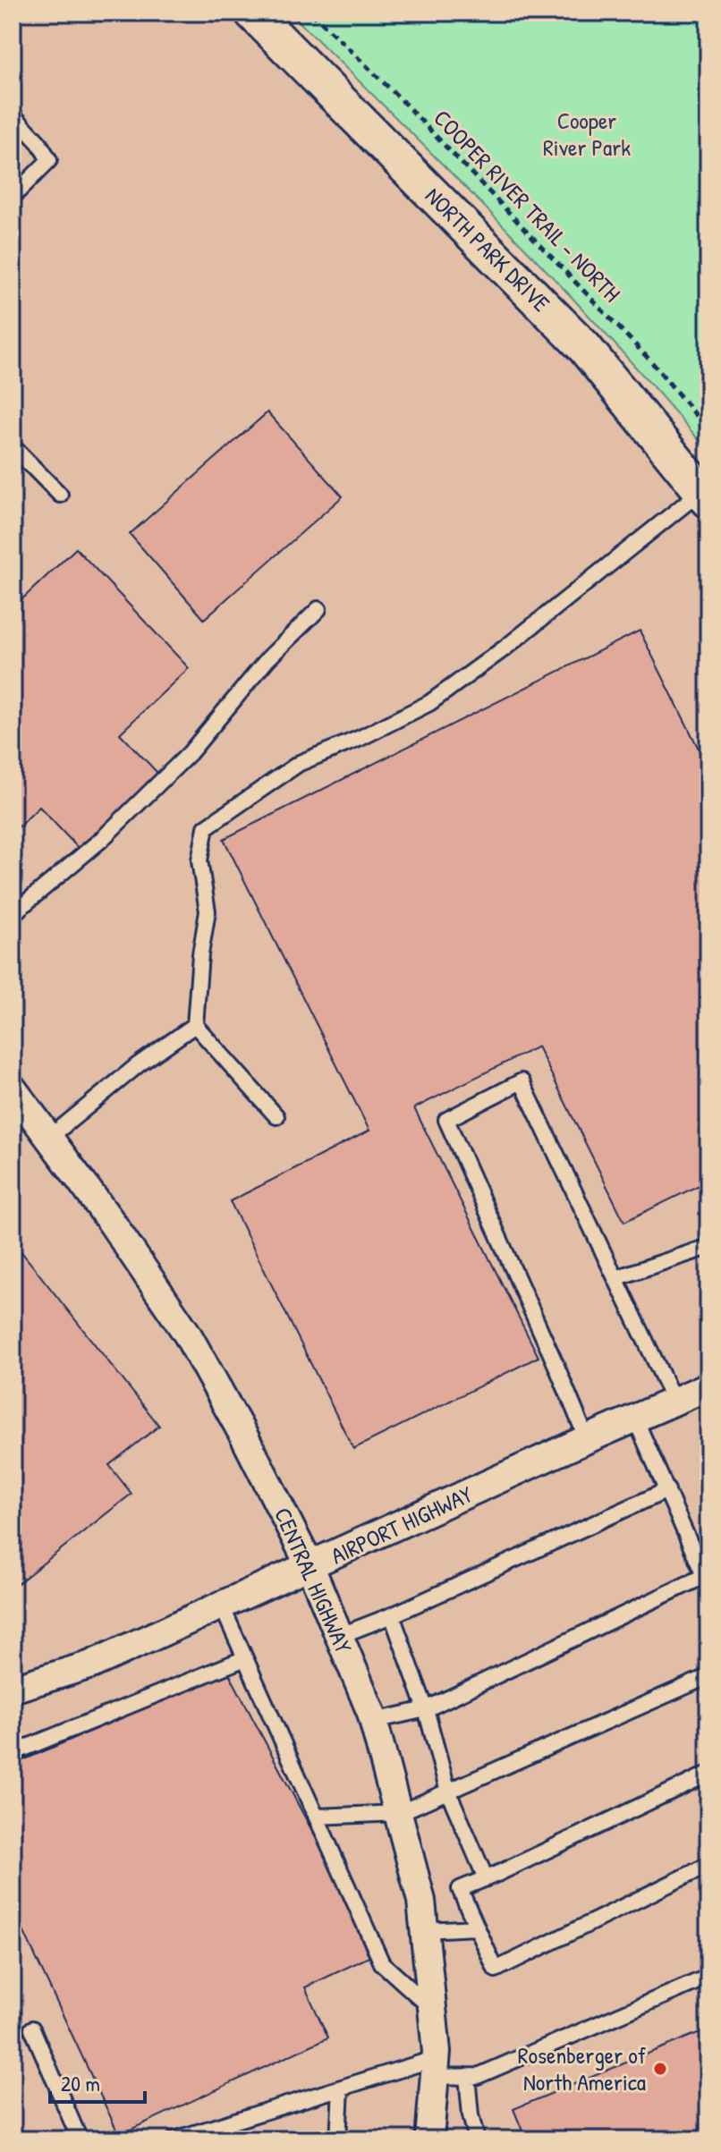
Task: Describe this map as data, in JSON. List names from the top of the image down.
{
  "streets": {
    "street": ["NORTH PARK DRIVE", "AIRPORT HIGHWAY", "CENTRAL HIGHWAY"],
    "path": ["COOPER RIVER TRAIL - NORTH"]
  },
  "crossings": [
    ["AIRPORT HIGHWAY", "CENTRAL HIGHWAY"]
  ],
  "parks": ["Cooper River Park"],
  "places": ["Rosenberger of North America"],
  "scale_bar": "20 m"
}
